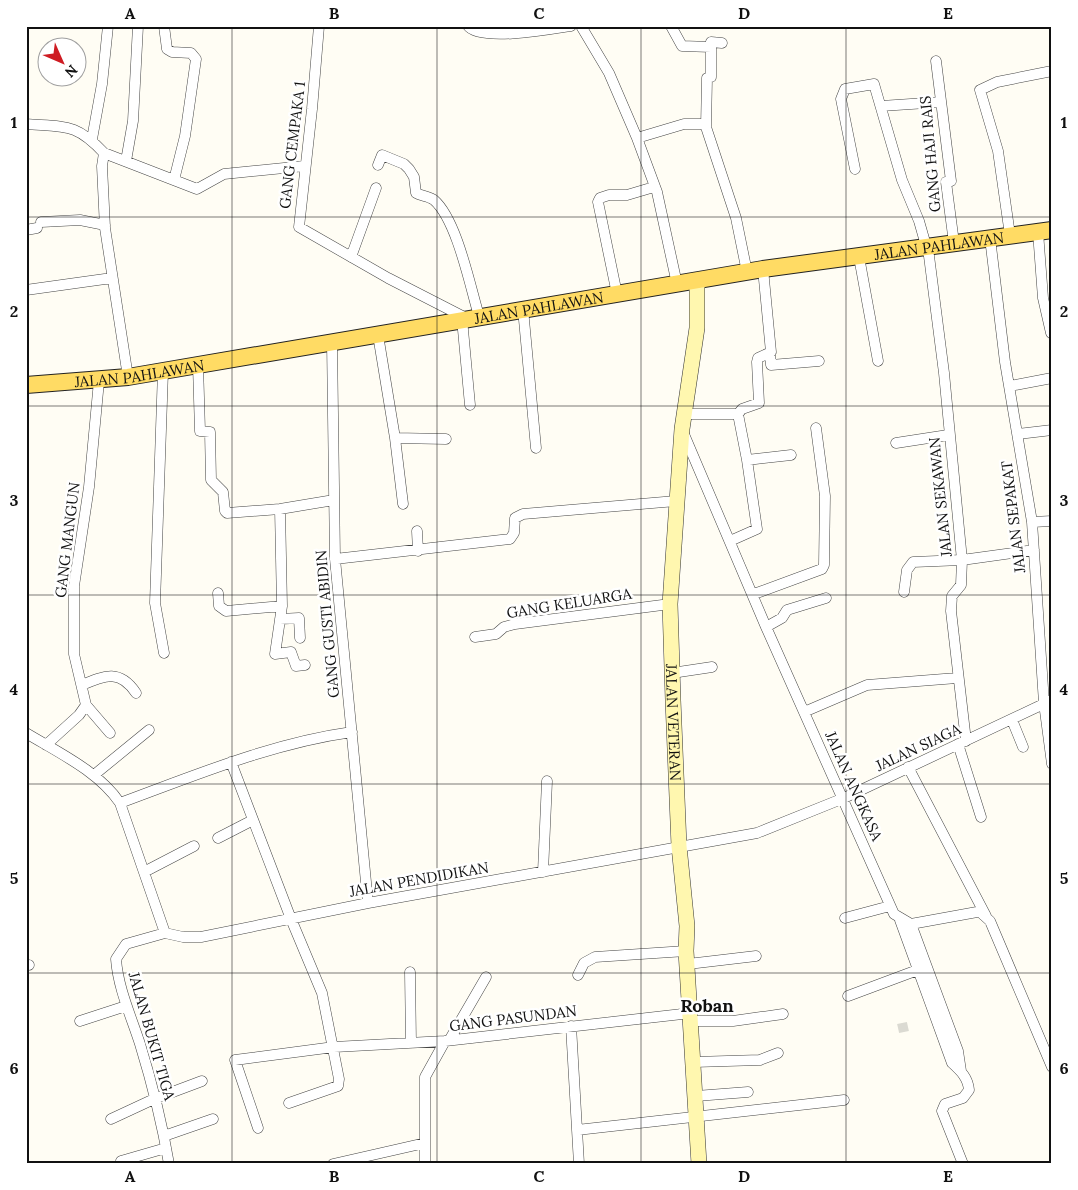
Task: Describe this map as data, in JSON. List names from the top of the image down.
{
  "streets": {
    "main road": ["JALAN PAHLAWAN"],
    "street": [
      "GANG CEMPAKA 1",
      "GANG HAJI RAIS",
      "JALAN SEKAWAN",
      "JALAN SEPAKAT",
      "GANG MANGUN",
      "GANG KELUARGA",
      "GANG GUSTI ABIDIN",
      "JALAN VETERAN",
      "JALAN SIAGA",
      "JALAN ANGKASA",
      "JALAN PENDIDIKAN",
      "GANG PASUNDAN",
      "JALAN BUKIT TIGA"
    ]
  },
  "crossings": [
    ["GANG CEMPAKA 1", "JALAN PAHLAWAN"],
    ["GANG HAJI RAIS", "JALAN PAHLAWAN"],
    ["JALAN PAHLAWAN", "JALAN SEKAWAN"],
    ["JALAN PAHLAWAN", "JALAN SEPAKAT"],
    ["JALAN PAHLAWAN", "GANG MANGUN"],
    ["JALAN PAHLAWAN", "GANG GUSTI ABIDIN"],
    ["JALAN PAHLAWAN", "JALAN VETERAN"],
    ["JALAN SEKAWAN", "JALAN SIAGA"],
    ["JALAN SEPAKAT", "JALAN SIAGA"],
    ["GANG KELUARGA", "JALAN VETERAN"],
    ["GANG GUSTI ABIDIN", "JALAN PENDIDIKAN"],
    ["JALAN VETERAN", "JALAN SIAGA"],
    ["JALAN VETERAN", "JALAN ANGKASA"],
    ["JALAN VETERAN", "JALAN PENDIDIKAN"],
    ["JALAN VETERAN", "GANG PASUNDAN"],
    ["JALAN SIAGA", "JALAN ANGKASA"],
    ["JALAN SIAGA", "JALAN PENDIDIKAN"],
    ["JALAN PENDIDIKAN", "JALAN BUKIT TIGA"]
  ],
  "districts": ["Roban"],
  "north": "bottom right",
  "grid": {
    "columns": [
      "A",
      "B",
      "C",
      "D",
      "E"
    ],
    "rows": [
      "1",
      "2",
      "3",
      "4",
      "5",
      "6"
    ]
  }
}
